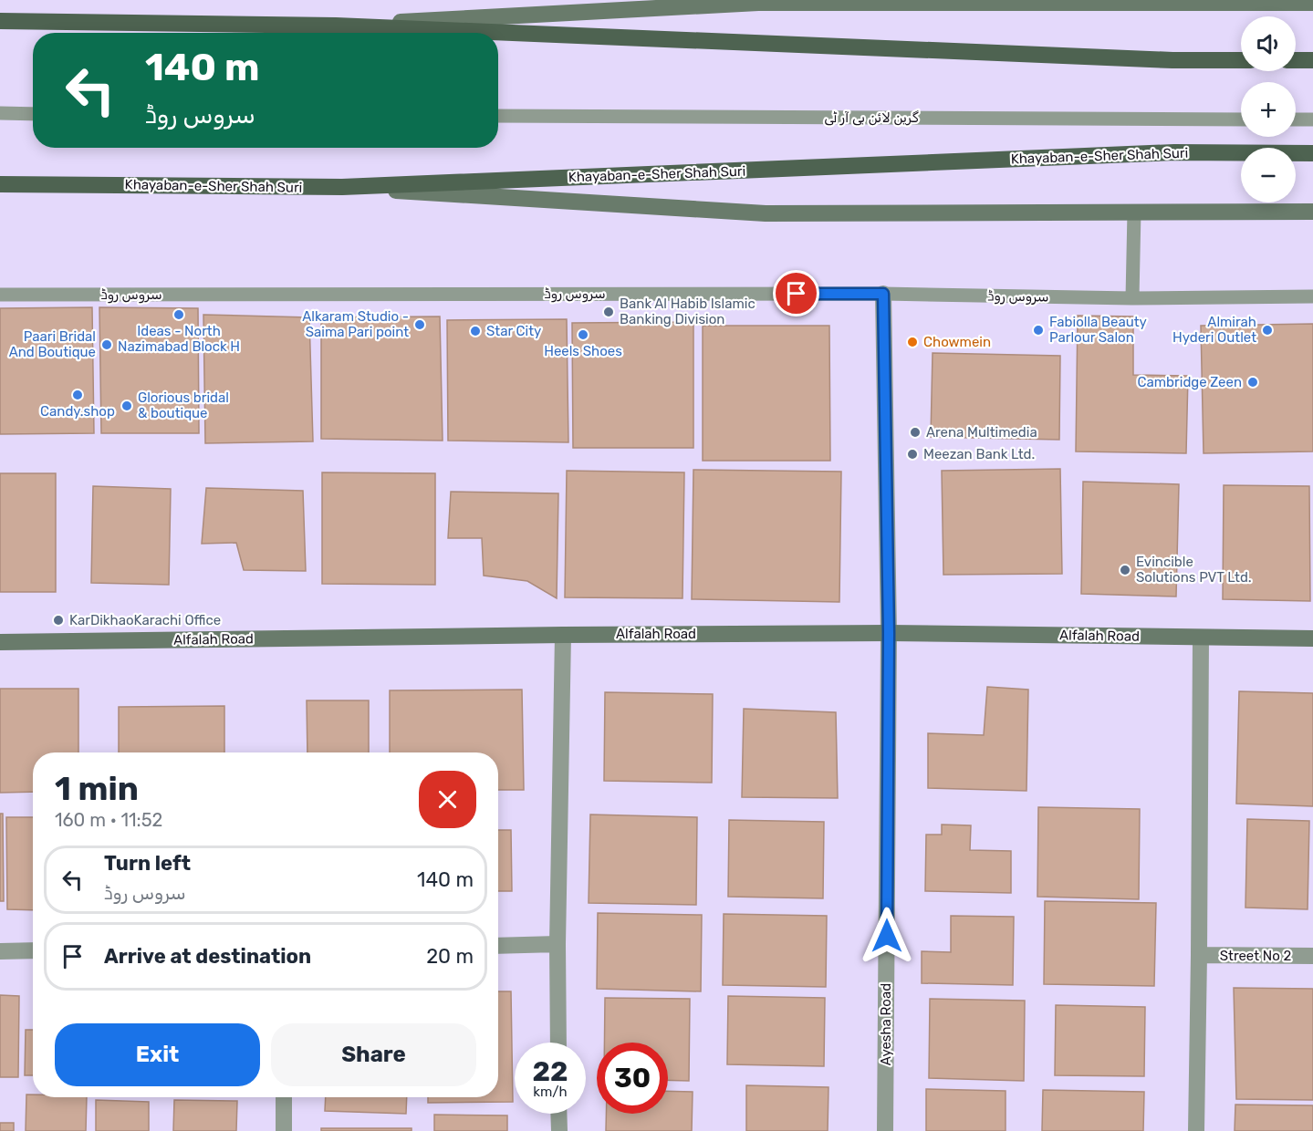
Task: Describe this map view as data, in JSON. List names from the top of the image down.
{
  "streets": {
    "main road": ["Khayaban-e-Sher Shah Suri", "Alfalah Road"],
    "street": ["Street No 2", "Ayesha Road"],
    "lane": ["گرین لائن بی آر ٹی", "سروس روڈ"]
  },
  "crossings": [
    ["سروس روڈ", "Ayesha Road"],
    ["Alfalah Road", "Ayesha Road"]
  ],
  "places": [
    "Bank Al Habib Islamic Banking Division",
    "Ideas - North Nazimabad Block H",
    "Alkaram Studio - Saima Pari point",
    "Fabiolla Beauty Parlour Salon",
    "Almirah Hyderi Outlet",
    "Star City",
    "Heels Shoes",
    "Chowmein",
    "Paari Bridal And Boutique",
    "Cambridge Zeen",
    "Candy.shop",
    "Glorious bridal & boutique",
    "Arena Multimedia",
    "Meezan Bank Ltd.",
    "Evincible Solutions PVT Ltd.",
    "KarDikhaoKarachi Office"
  ],
  "page": {
    "map_buttons": ["+", "−"],
    "turn": ["140 m", "سروس روڈ"],
    "heading": ["1 min", "160 m · 11:52"],
    "list": [
      {
        "name": "Turn left",
        "note": "سروس روڈ",
        "value": "140 m"
      },
      {
        "name": "Arrive at destination",
        "value": "20 m"
      }
    ],
    "buttons": ["Exit", "Share"],
    "speed": "22 km/h",
    "limit": "30"
  }
}
